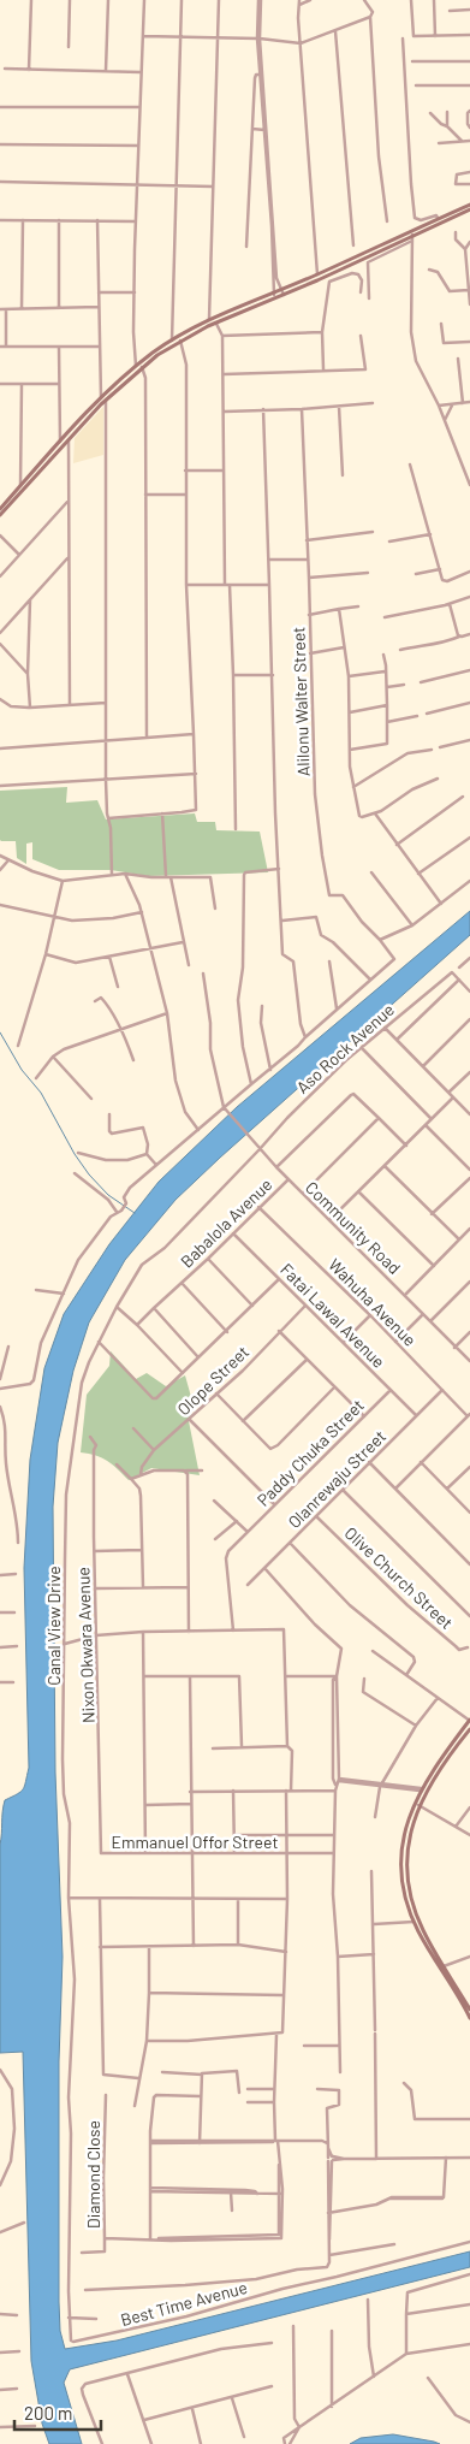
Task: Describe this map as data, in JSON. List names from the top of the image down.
{
  "streets": {
    "street": [
      "Alilonu Walter Street",
      "Aso Rock Avenue",
      "Babalola Avenue",
      "Community Road",
      "Wahuha Avenue",
      "Fatai Lawal Avenue",
      "Olope Street",
      "Paddy Chuka Street",
      "Olanrewaju Street",
      "Olive Church Street",
      "Canal View Drive",
      "Nixon Okwara Avenue",
      "Emmanuel Offor Street",
      "Diamond Close",
      "Best Time Avenue"
    ]
  },
  "crossings": [
    ["Aso Rock Avenue", "Community Road"],
    ["Aso Rock Avenue", "Canal View Drive"],
    ["Babalola Avenue", "Community Road"],
    ["Babalola Avenue", "Wahuha Avenue"],
    ["Babalola Avenue", "Fatai Lawal Avenue"],
    ["Community Road", "Canal View Drive"],
    ["Wahuha Avenue", "Olanrewaju Street"],
    ["Fatai Lawal Avenue", "Olope Street"],
    ["Fatai Lawal Avenue", "Paddy Chuka Street"],
    ["Fatai Lawal Avenue", "Olanrewaju Street"],
    ["Olanrewaju Street", "Olive Church Street"],
    ["Canal View Drive", "Best Time Avenue"],
    ["Nixon Okwara Avenue", "Emmanuel Offor Street"]
  ],
  "scale_bar": "200 m"
}
